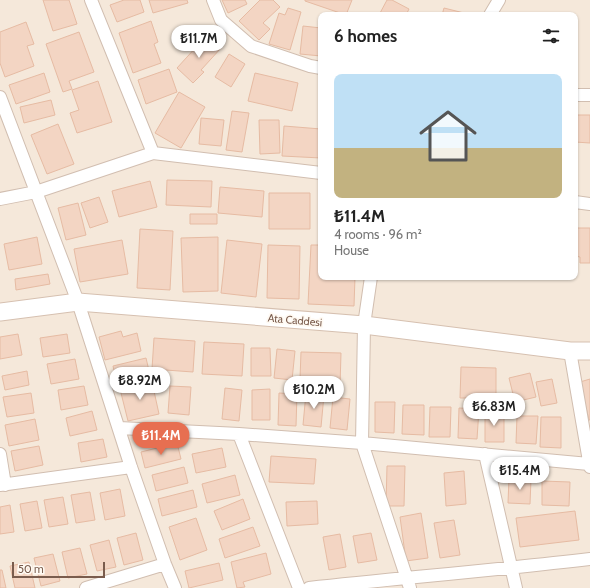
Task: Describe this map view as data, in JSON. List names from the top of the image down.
{
  "streets": {
    "street": ["Ata Caddesi"]
  },
  "scale_bar": "50 m",
  "page": {
    "heading": "6 homes",
    "price": [
      "₺11.7M",
      "₺8.92M",
      "₺10.2M",
      "₺6.83M",
      "₺11.4M",
      "₺15.4M"
    ],
    "list": [
      {
        "name": "₺11.4M",
        "note": "4 rooms · 96 m² · House"
      }
    ],
    "scale": "50 m"
  }
}
